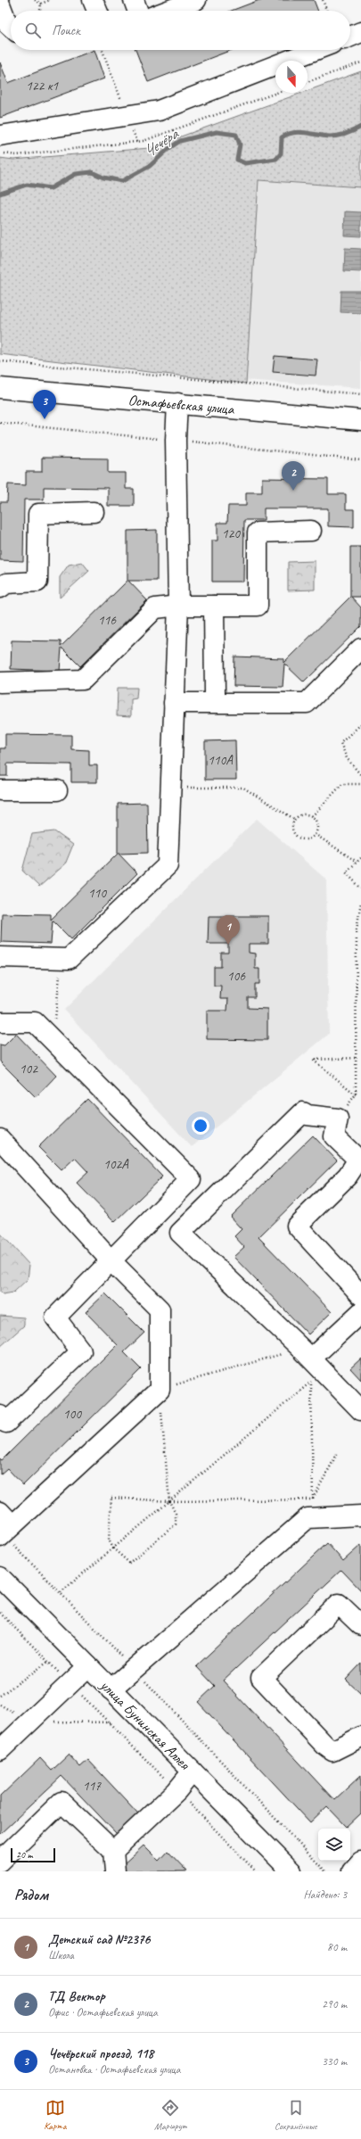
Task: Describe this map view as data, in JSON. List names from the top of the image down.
{
  "streets": {
    "street": ["Остафьевская улица", "улица Бунинская Аллея"]
  },
  "water": ["Чечёра"],
  "house_numbers": [
    "122 к1",
    "120",
    "116",
    "110А",
    "110",
    "106",
    "102",
    "102А",
    "100",
    "117"
  ],
  "scale_bar": "20 m",
  "north": "bottom",
  "page": {
    "search": "Поиск",
    "pins": ["3", "2", "1"],
    "scale": "20 m",
    "heading": ["Рядом", "Найдено: 3"],
    "list": [
      {
        "mark": "1",
        "name": "Детский сад №2376",
        "note": "Школа",
        "value": "80 m"
      },
      {
        "mark": "2",
        "name": "ТД Вектор",
        "note": "Офис · Остафьевская улица",
        "value": "290 m"
      },
      {
        "mark": "3",
        "name": "Чечёрский проезд, 118",
        "note": "Остановка · Остафьевская улица",
        "value": "330 m"
      }
    ],
    "nav": ["Карта", "Маршрут", "Сохранённые"]
  }
}
